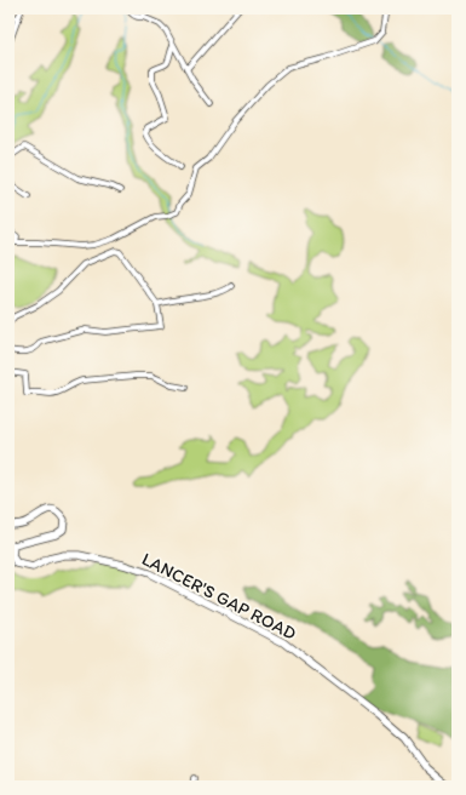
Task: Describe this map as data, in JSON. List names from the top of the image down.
{
  "streets": {
    "main road": ["LANCER'S GAP ROAD"]
  }
}
